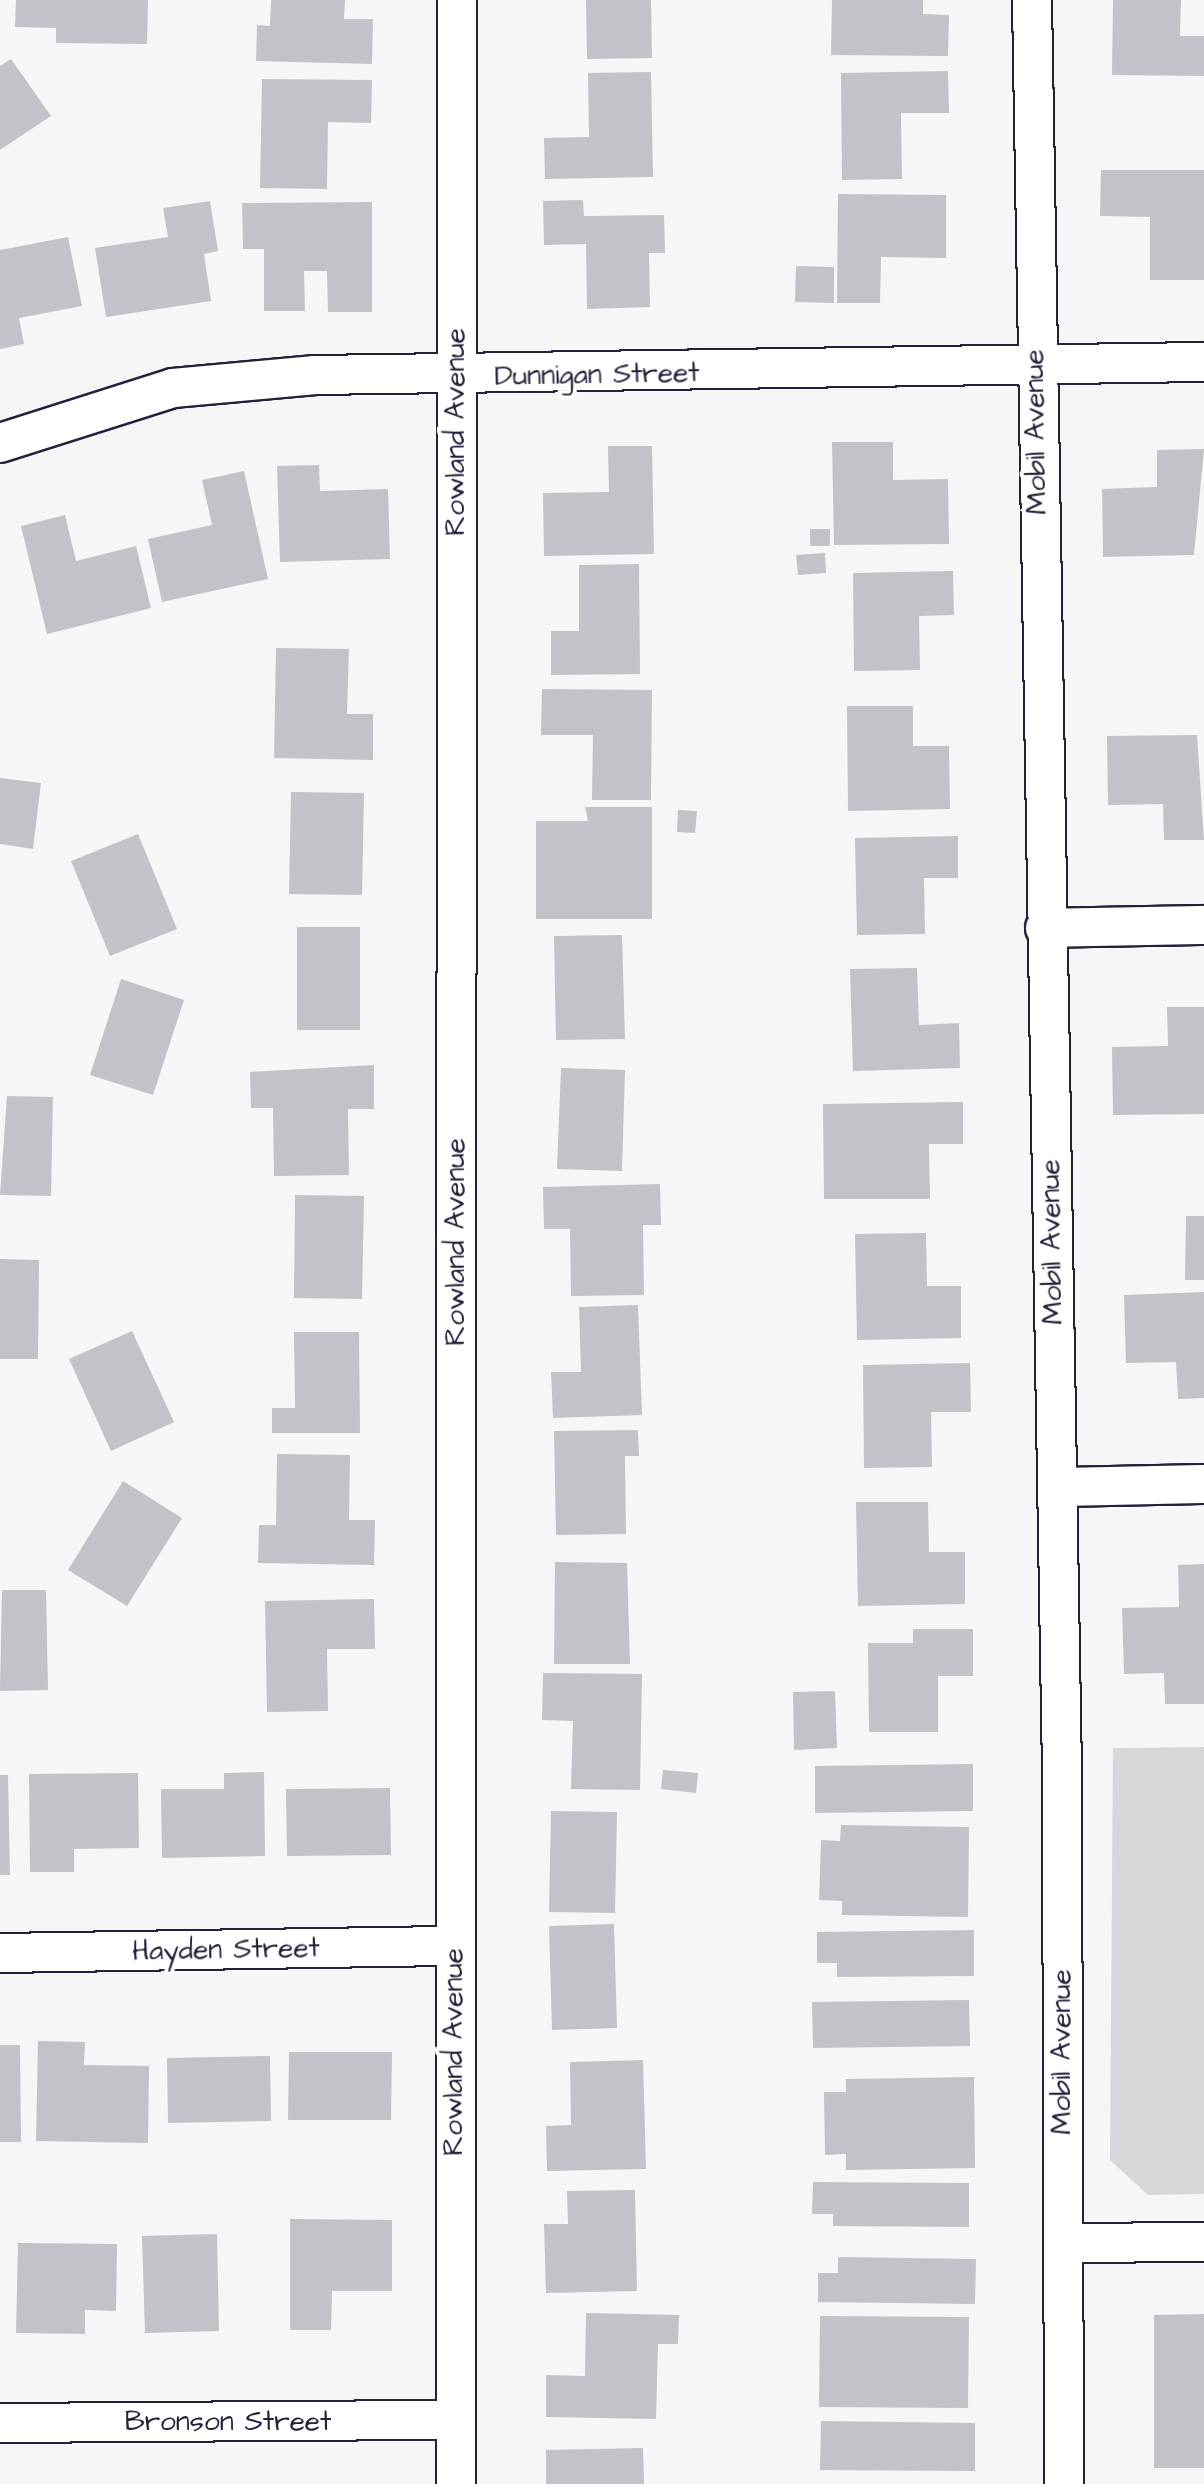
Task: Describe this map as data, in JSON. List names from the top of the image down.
{
  "streets": {
    "street": [
      "Dunnigan Street",
      "Rowland Avenue",
      "Mobil Avenue",
      "Hayden Street",
      "Bronson Street"
    ]
  },
  "crossings": [
    ["Dunnigan Street", "Rowland Avenue"],
    ["Dunnigan Street", "Mobil Avenue"],
    ["Rowland Avenue", "Hayden Street"],
    ["Rowland Avenue", "Bronson Street"]
  ]
}
